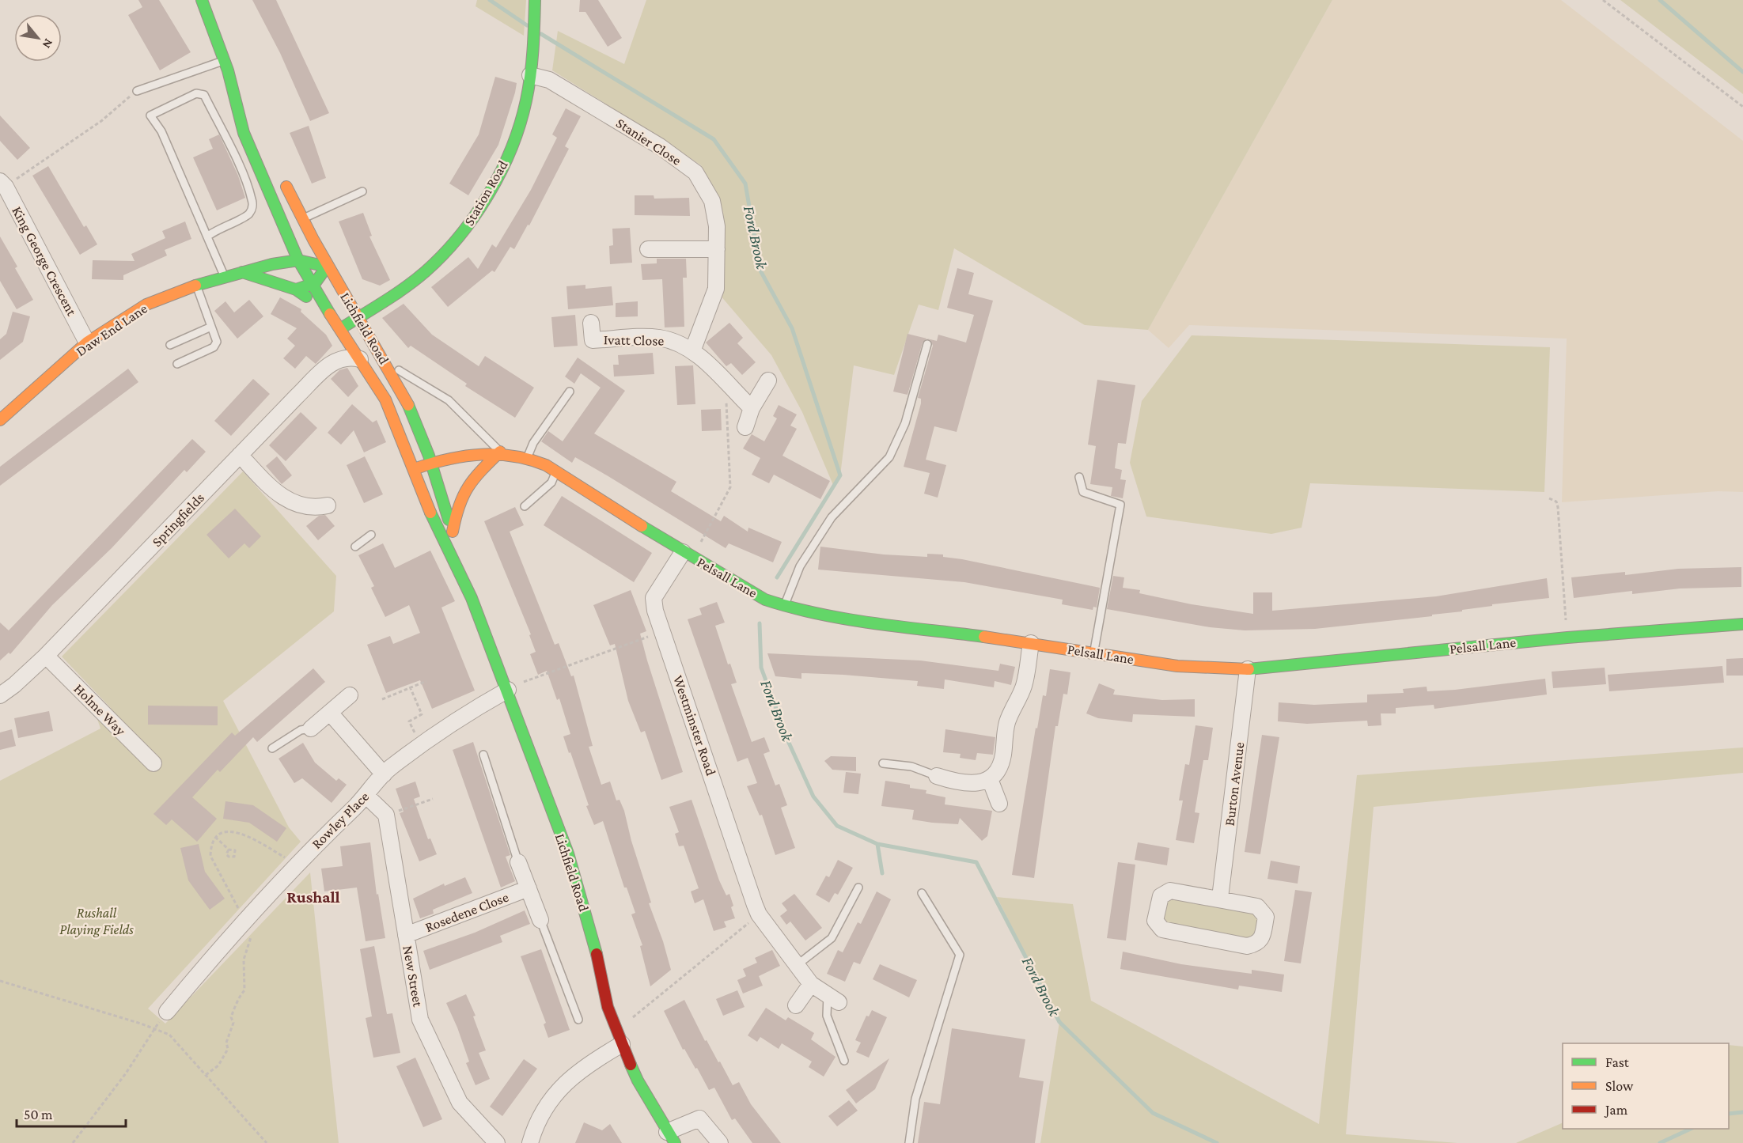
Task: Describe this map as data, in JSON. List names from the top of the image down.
{
  "streets": {
    "main road": [
      "Station Road",
      "Lichfield Road",
      "Daw End Lane",
      "Pelsall Lane"
    ],
    "street": [
      "Stanier Close",
      "King George Crescent",
      "Ivatt Close",
      "Springfields",
      "Holme Way",
      "Westminster Road",
      "Burton Avenue",
      "Rowley Place",
      "Rosedene Close",
      "New Street"
    ]
  },
  "crossings": [
    ["Stanier Close", "Station Road"],
    ["Stanier Close", "Ivatt Close"],
    ["Station Road", "Lichfield Road"],
    ["King George Crescent", "Daw End Lane"],
    ["Lichfield Road", "Daw End Lane"],
    ["Lichfield Road", "Springfields"],
    ["Lichfield Road", "Pelsall Lane"],
    ["Springfields", "Holme Way"],
    ["Pelsall Lane", "Westminster Road"],
    ["Pelsall Lane", "Burton Avenue"],
    ["Rosedene Close", "New Street"]
  ],
  "districts": ["Rushall"],
  "water": ["Ford Brook"],
  "parks": ["Rushall Playing Fields"],
  "legend": ["Fast", "Slow", "Jam"],
  "scale_bar": "50 m",
  "north": "bottom right"
}
